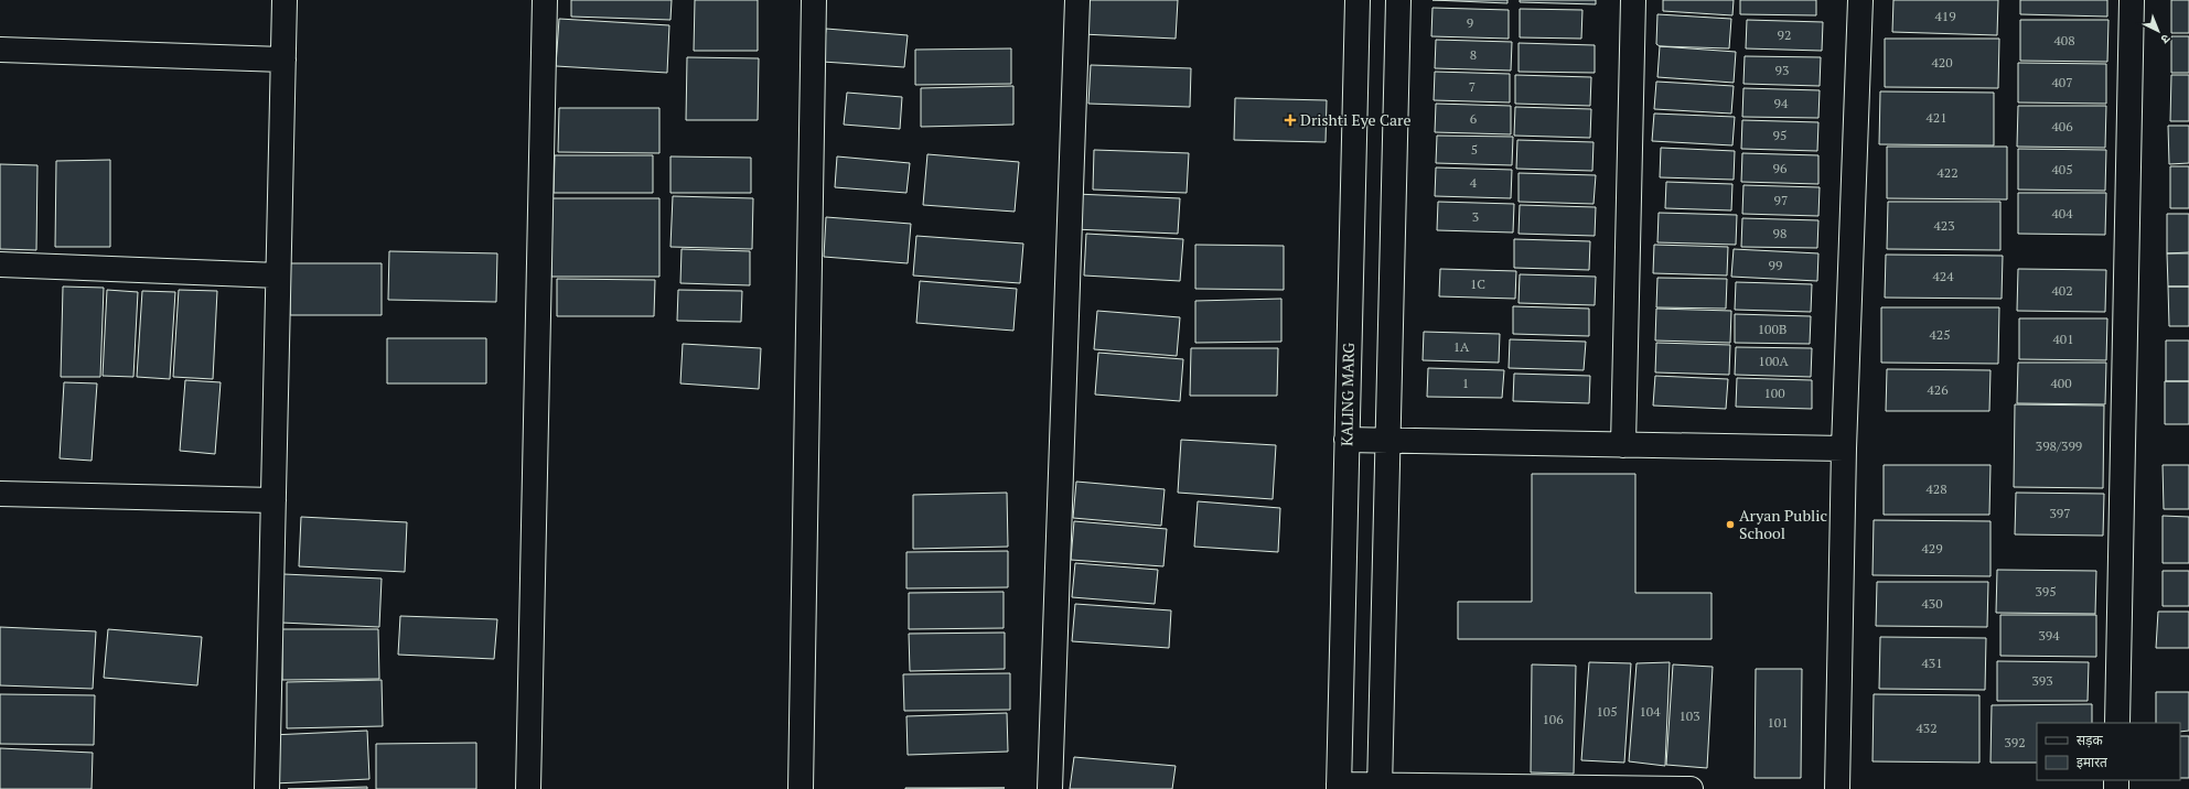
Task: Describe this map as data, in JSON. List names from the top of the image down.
{
  "streets": {
    "street": ["KALING MARG"]
  },
  "places": {
    "health": ["Drishti Eye Care"],
    "other": ["Aryan Public School"]
  },
  "house_numbers": [
    "419",
    "9",
    "92",
    "408",
    "8",
    "420",
    "93",
    "407",
    "7",
    "94",
    "421",
    "6",
    "406",
    "95",
    "5",
    "96",
    "405",
    "422",
    "4",
    "97",
    "404",
    "3",
    "423",
    "98",
    "99",
    "424",
    "1C",
    "402",
    "100B",
    "425",
    "401",
    "1A",
    "100A",
    "1",
    "400",
    "426",
    "100",
    "398/399",
    "428",
    "397",
    "429",
    "395",
    "430",
    "394",
    "431",
    "393",
    "105",
    "104",
    "103",
    "106",
    "101",
    "432",
    "392"
  ],
  "legend": ["सड़क", "इमारत"],
  "north": "bottom right"
}
